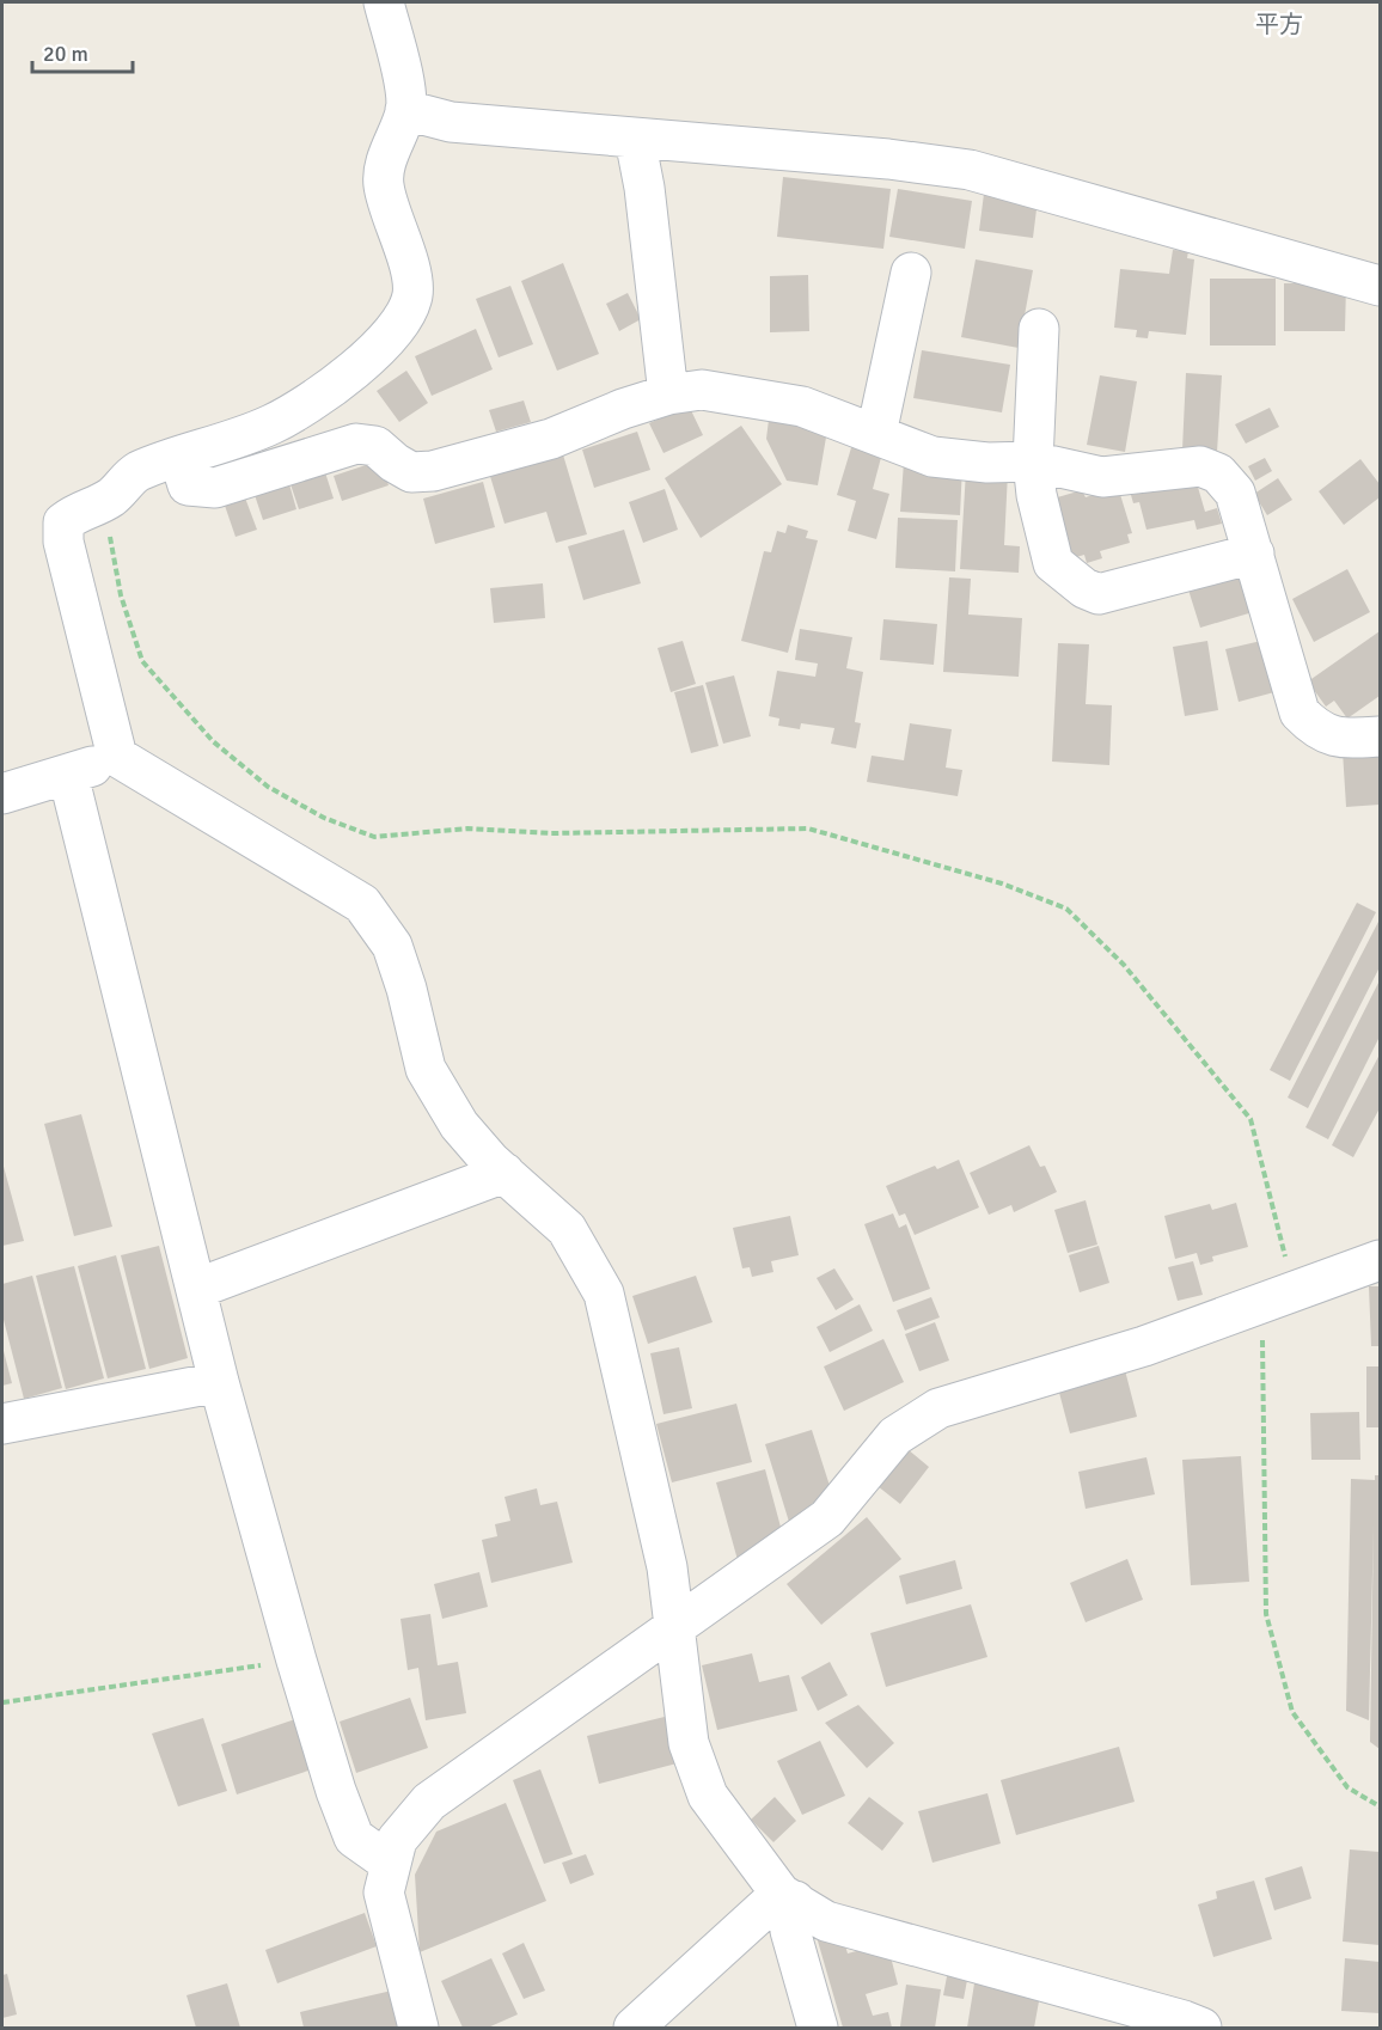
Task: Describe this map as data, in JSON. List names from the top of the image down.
{
  "districts": ["平方"],
  "scale_bar": "20 m"
}
